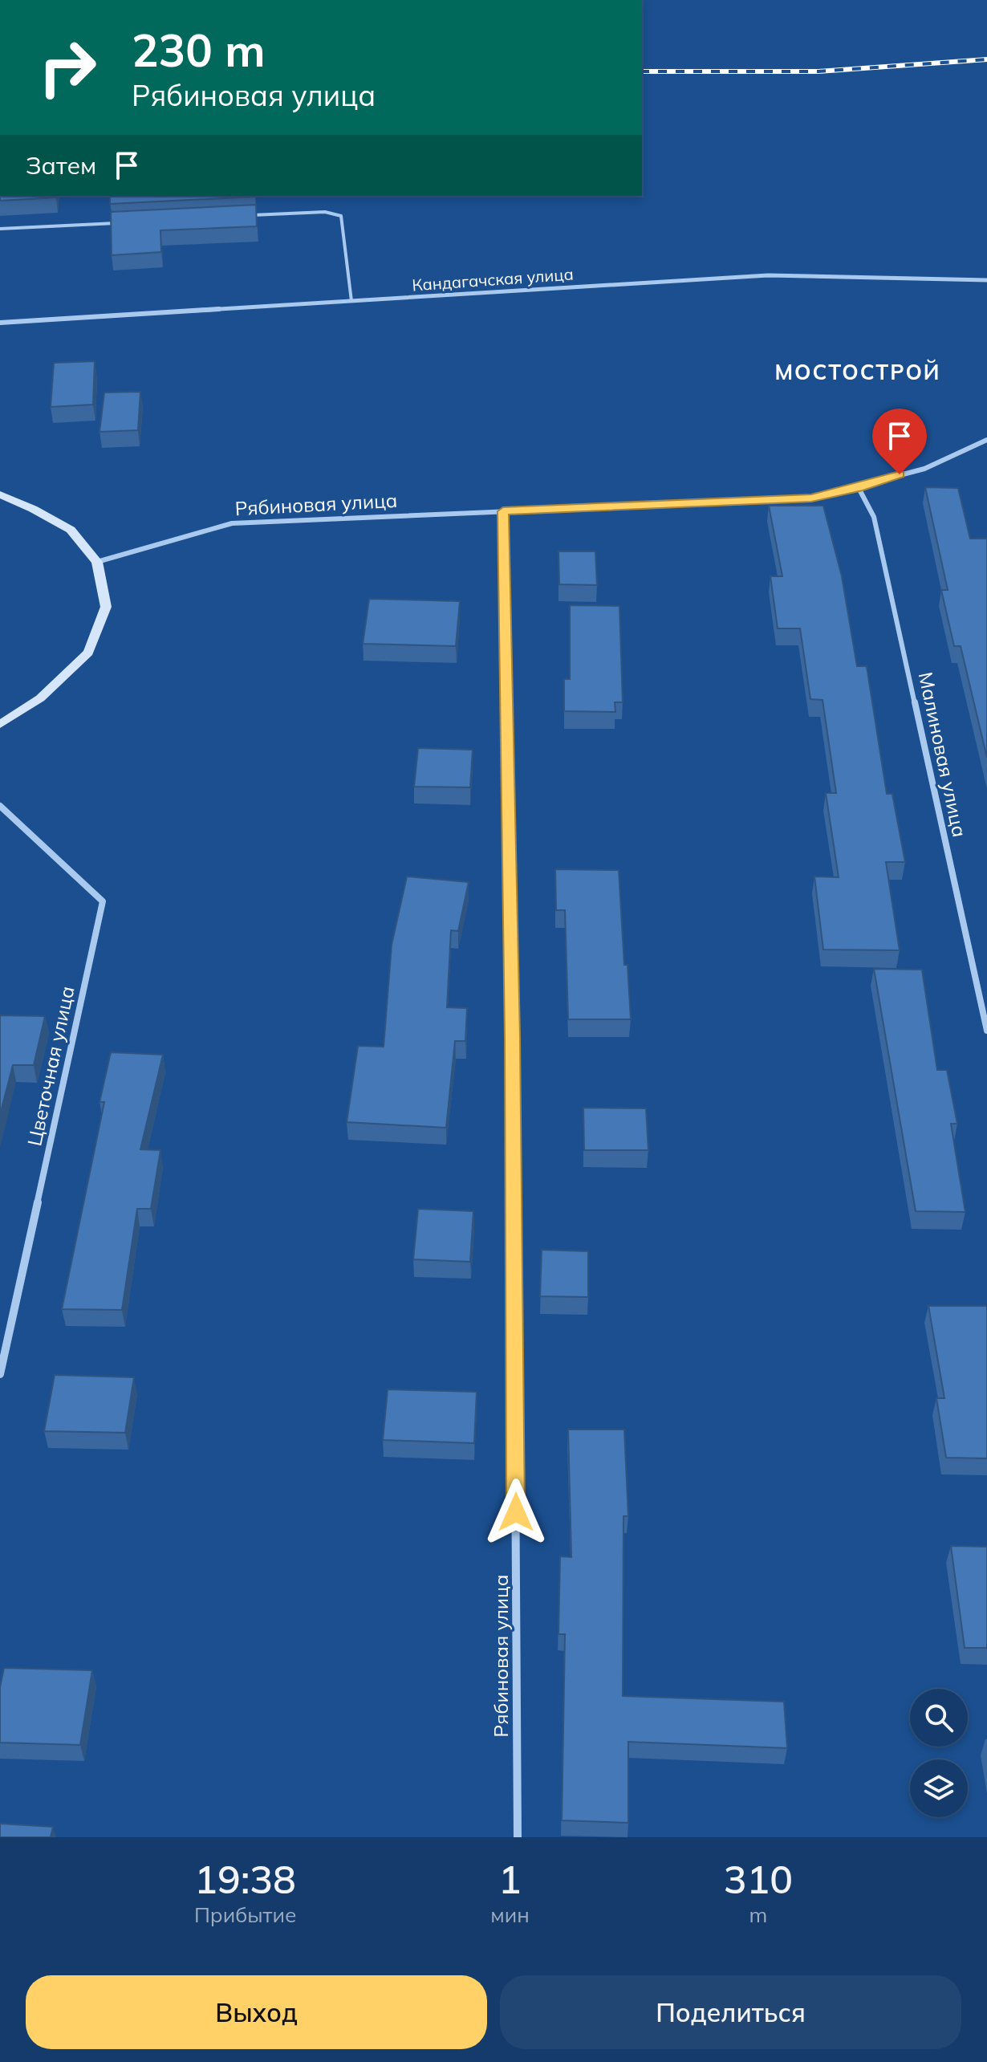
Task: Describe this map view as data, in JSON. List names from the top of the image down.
{
  "streets": {
    "street": [
      "Кандагачская улица",
      "Рябиновая улица",
      "Малиновая улица",
      "Цветочная улица"
    ]
  },
  "crossings": [
    ["Рябиновая улица", "Малиновая улица"]
  ],
  "districts": ["МОСТОСТРОЙ"],
  "page": {
    "turn": ["230 m", "Рябиновая улица"],
    "then": "Затем",
    "eta": [
      "19:38",
      "Прибытие",
      "1",
      "мин",
      "310",
      "m"
    ],
    "buttons": ["Выход", "Поделиться"]
  }
}
